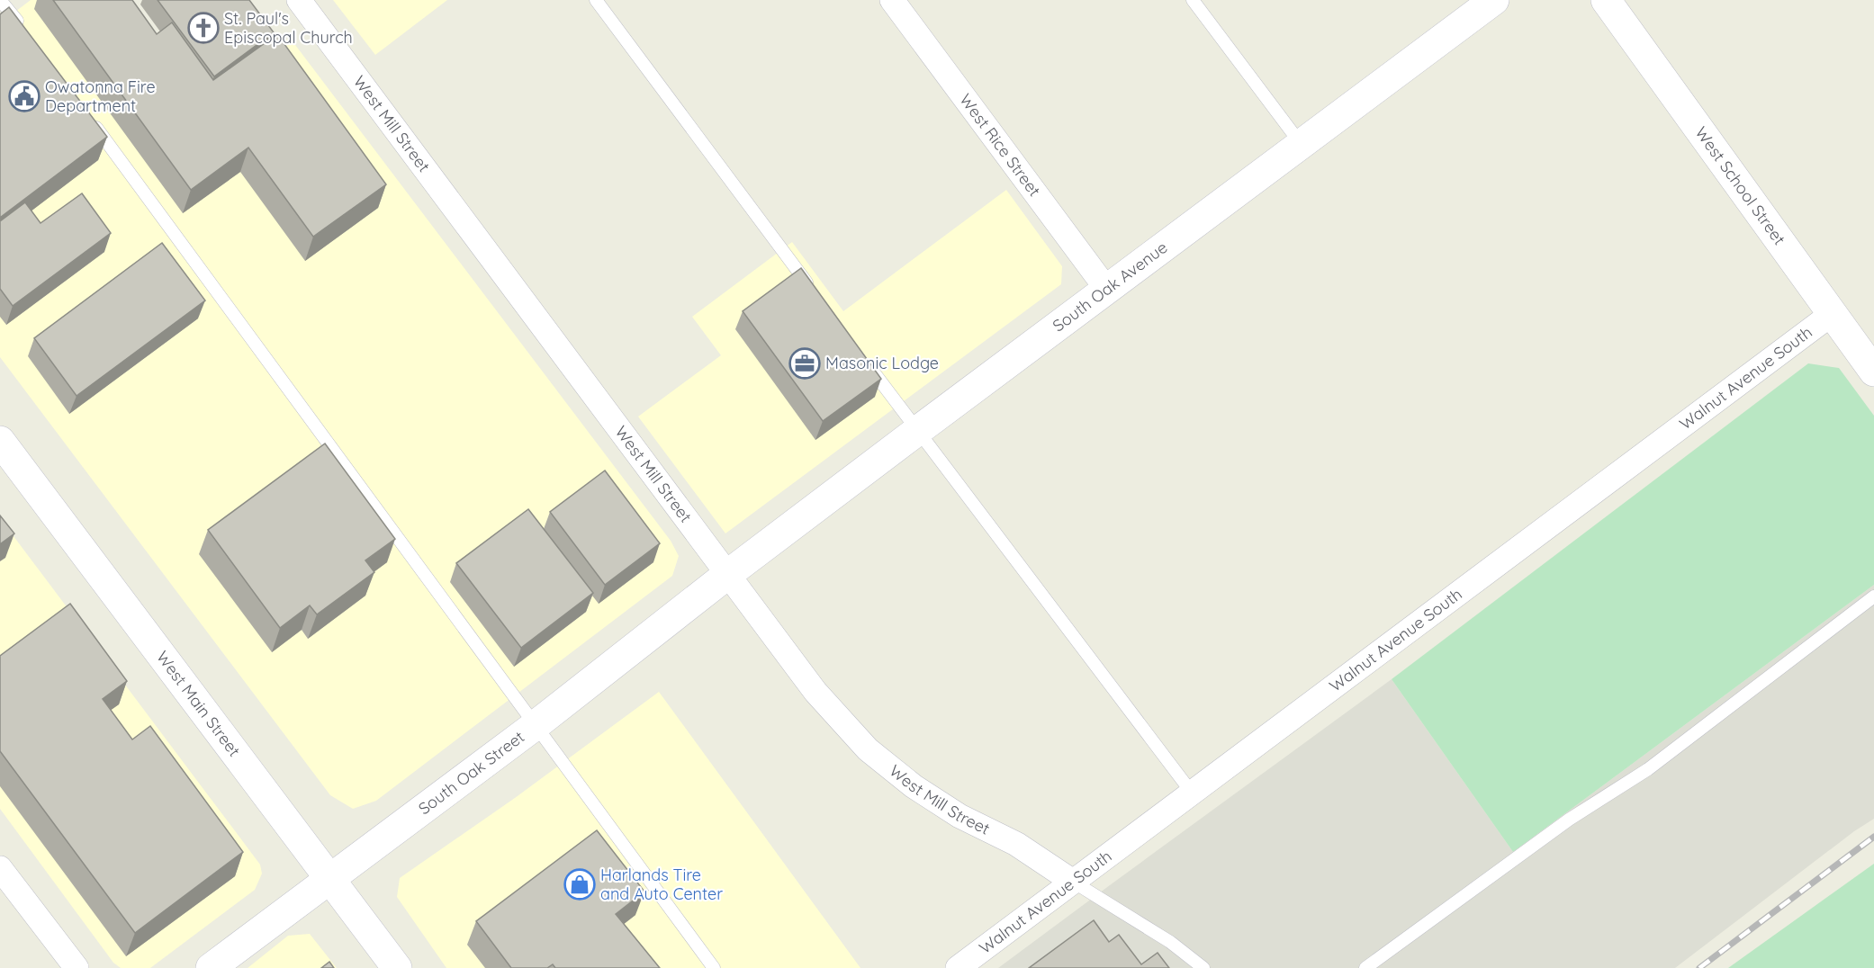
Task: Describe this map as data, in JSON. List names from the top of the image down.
{
  "streets": {
    "main road": [
      "West School Street",
      "South Oak Avenue",
      "West Main Street",
      "South Oak Street"
    ],
    "street": ["West Mill Street", "West Rice Street", "Walnut Avenue South"]
  },
  "crossings": [
    ["West Mill Street", "South Oak Avenue"],
    ["West Mill Street", "Walnut Avenue South"],
    ["West Mill Street", "South Oak Street"],
    ["West Rice Street", "South Oak Avenue"],
    ["West School Street", "Walnut Avenue South"],
    ["South Oak Avenue", "South Oak Street"],
    ["West Main Street", "South Oak Street"]
  ],
  "places": {
    "church": ["St. Paul's Episcopal Church"],
    "public building": ["Owatonna Fire Department"],
    "office": ["Masonic Lodge"],
    "shop": ["Harlands Tire and Auto Center"]
  }
}
